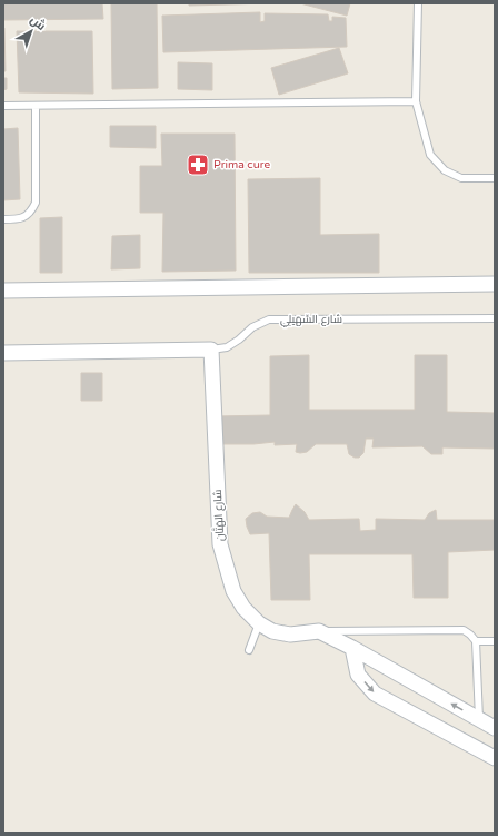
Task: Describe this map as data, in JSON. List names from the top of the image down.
{
  "streets": {
    "street": ["شارع السِّهَيلِي", "شارع الهَتَّان"]
  },
  "crossings": [
    ["شارع السِّهَيلِي", "شارع الهَتَّان"]
  ],
  "places": {
    "pharmacy": ["Prima cure"]
  },
  "north": "top right"
}
